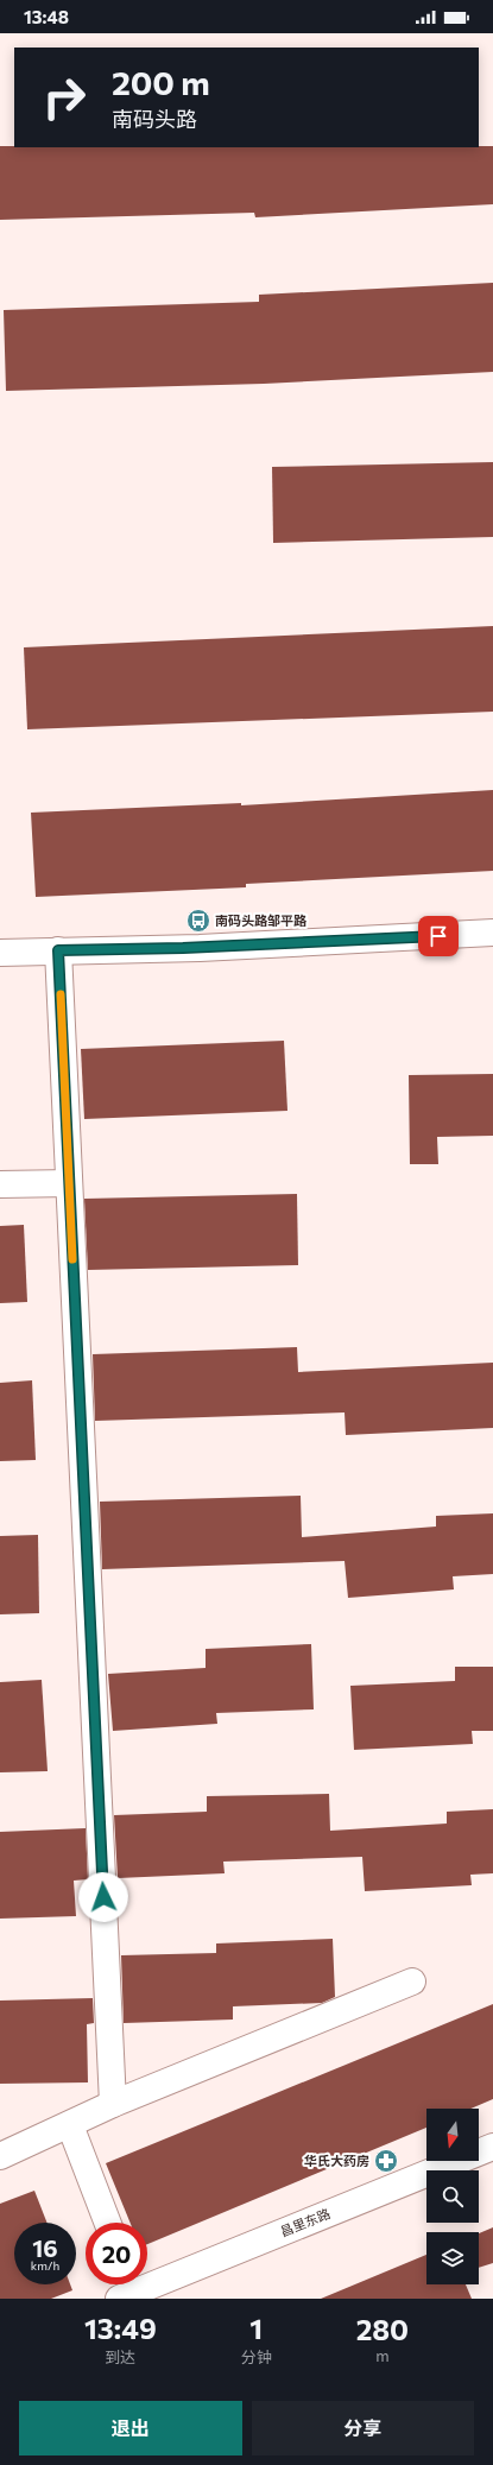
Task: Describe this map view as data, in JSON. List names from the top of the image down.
{
  "streets": {
    "street": ["昌里东路"]
  },
  "places": {
    "bus stop": ["南码头路邹平路"],
    "pharmacy": ["华氏大药房"]
  },
  "north": "bottom",
  "page": {
    "status": "13:48",
    "turn": ["200 m", "南码头路"],
    "speed": "16 km/h",
    "limit": "20",
    "eta": [
      "13:49",
      "到达",
      "1",
      "分钟",
      "280",
      "m"
    ],
    "buttons": ["退出", "分享"]
  }
}
